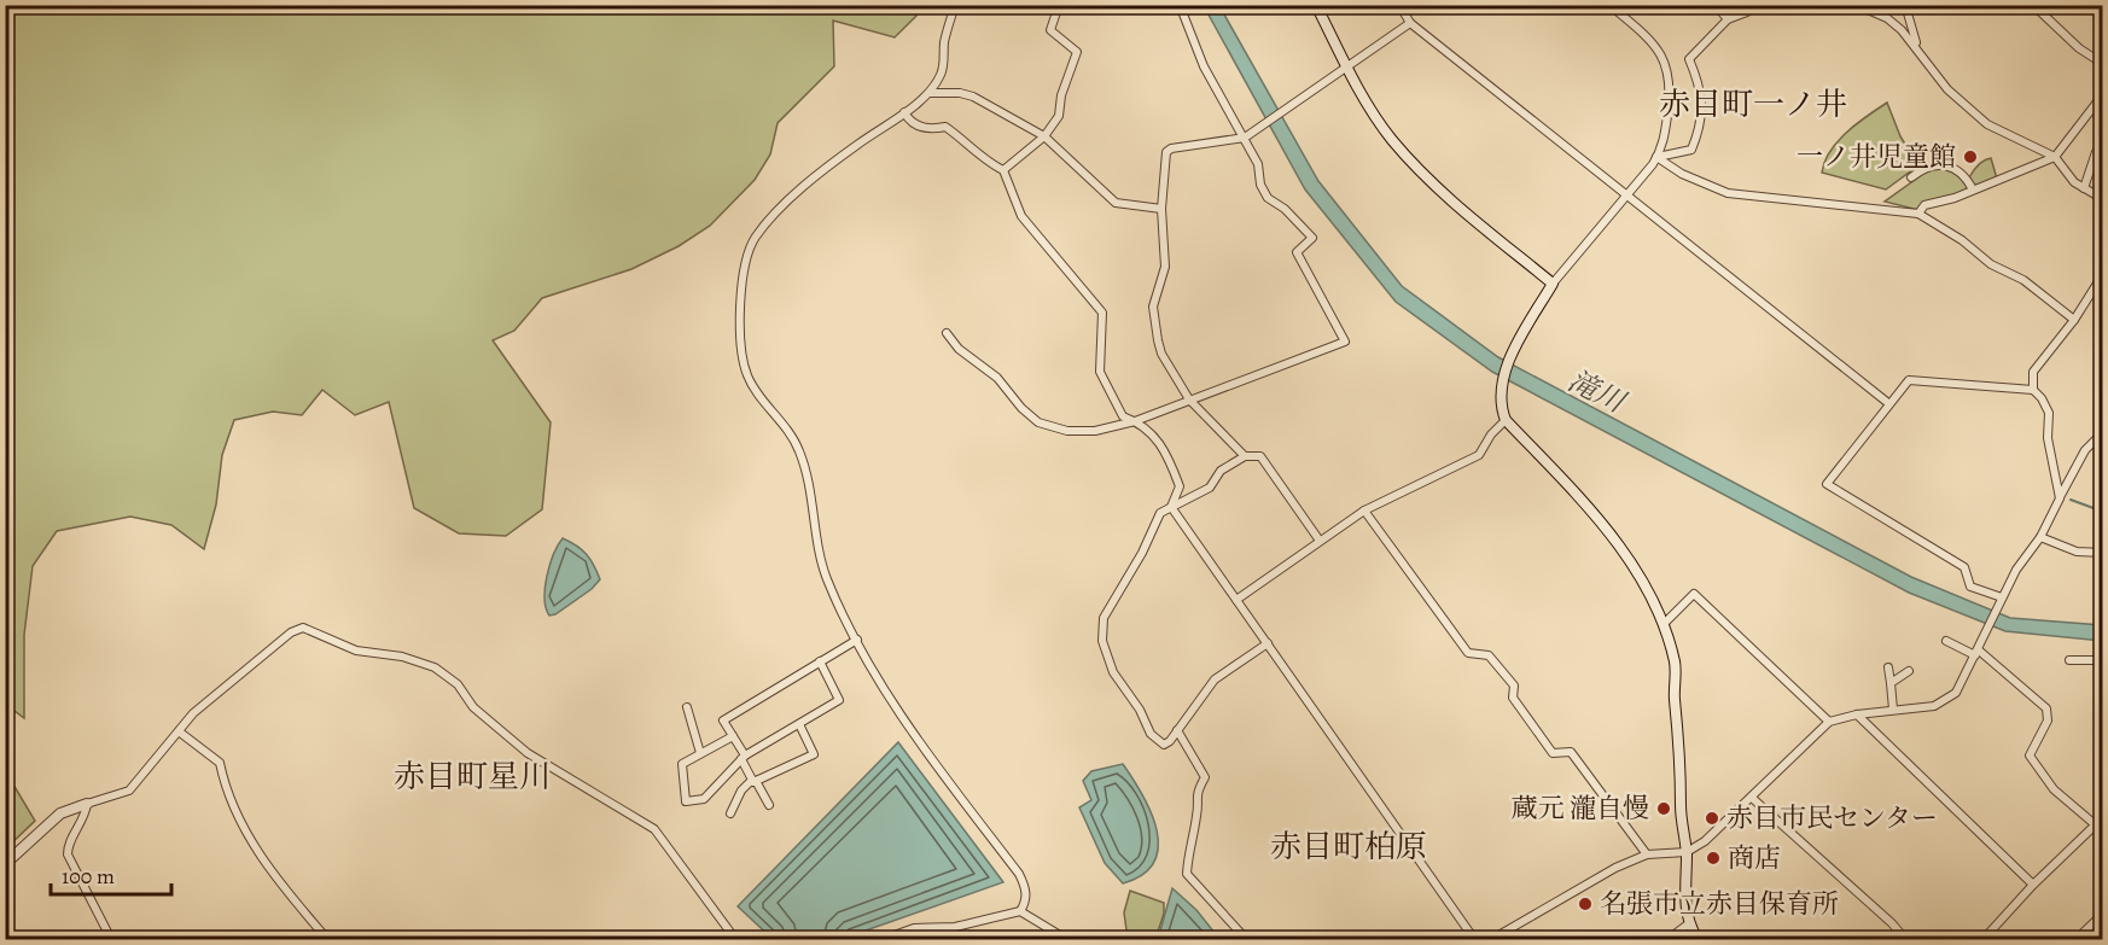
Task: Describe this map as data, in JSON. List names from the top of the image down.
{
  "districts": ["赤目町一ノ井", "赤目町星川", "赤目町柏原"],
  "water": ["滝川"],
  "places": [
    "一ノ井児童館",
    "蔵元 瀧自慢",
    "赤目市民センター",
    "商店",
    "名張市立赤目保育所"
  ],
  "scale_bar": "100 m"
}
